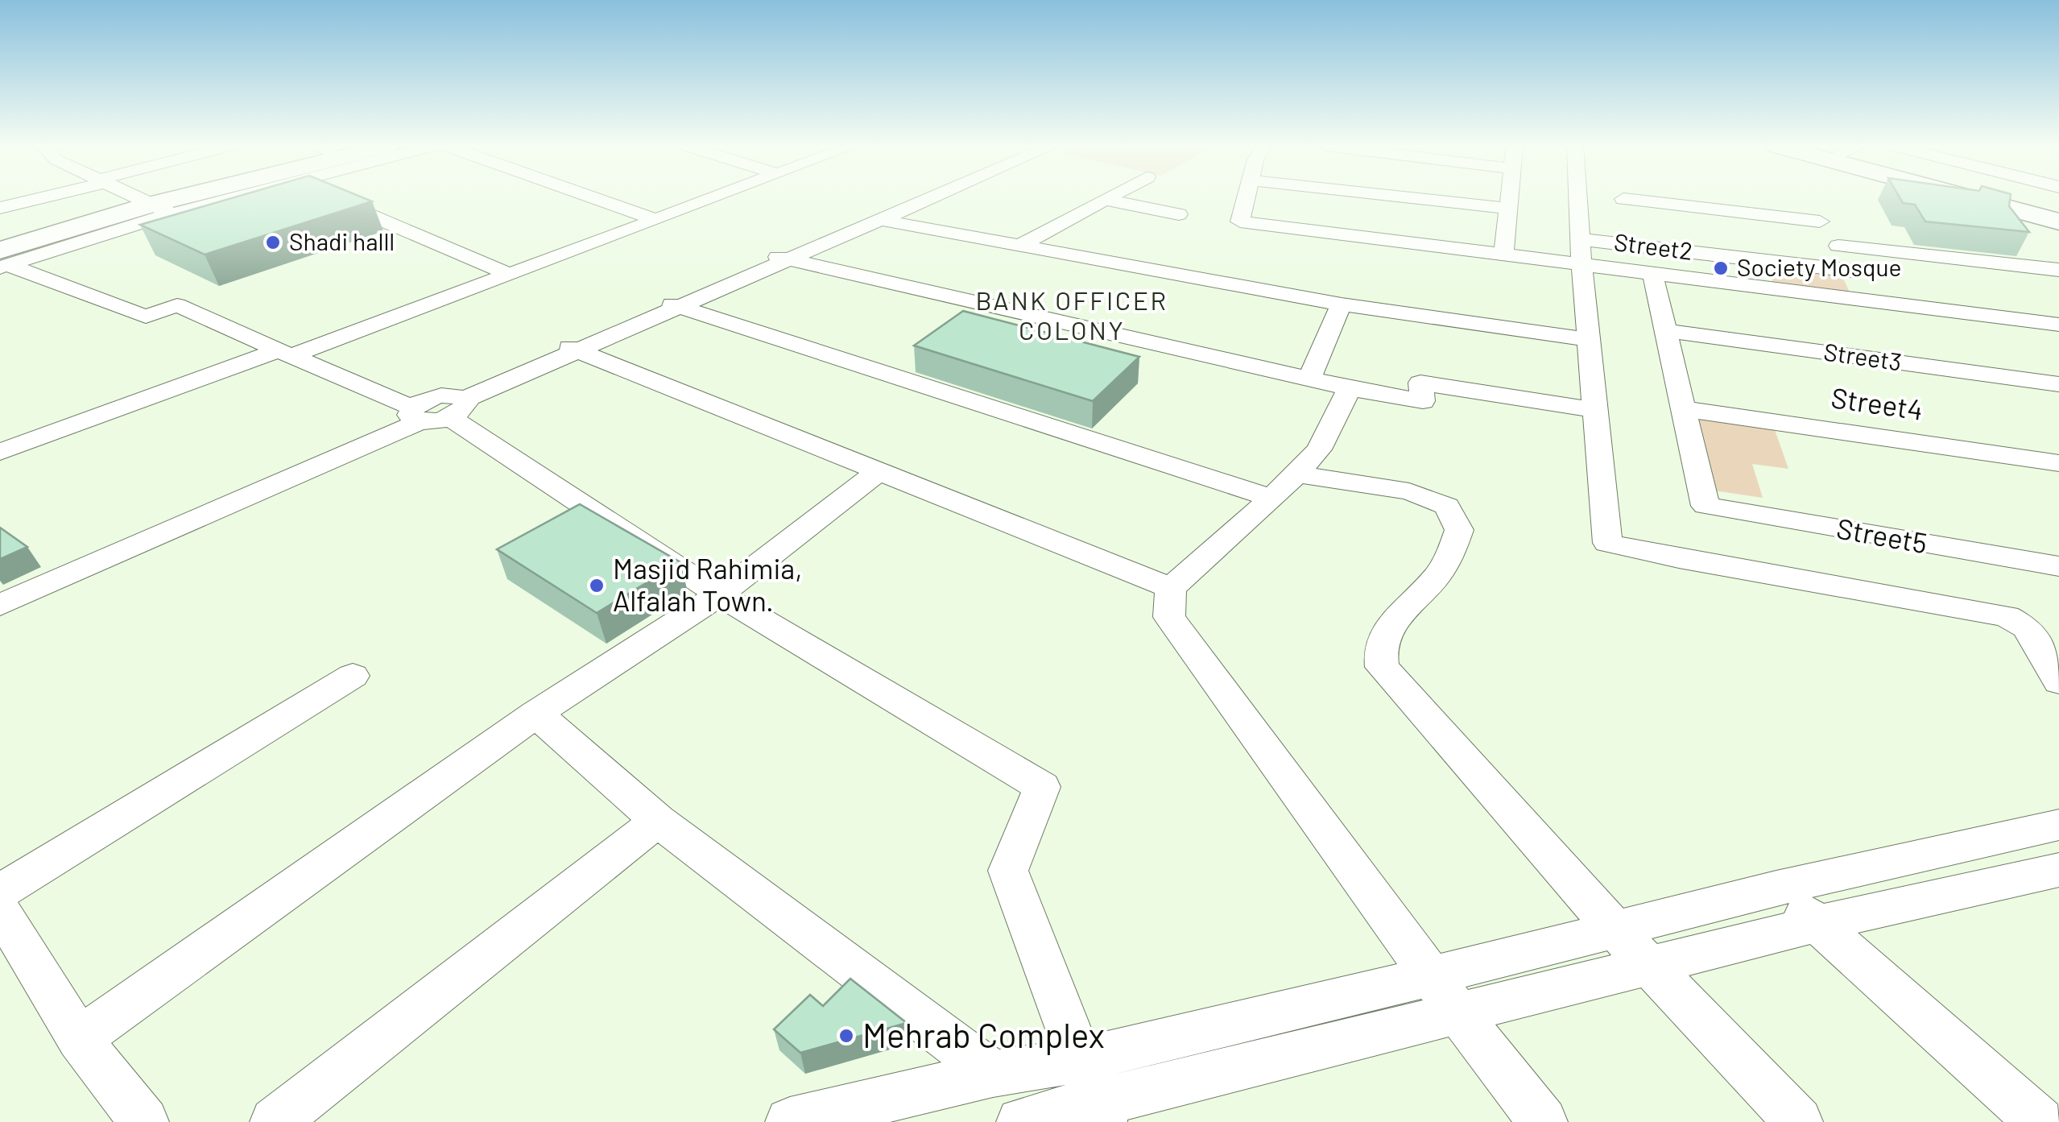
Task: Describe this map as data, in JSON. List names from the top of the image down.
{
  "streets": {
    "street": [
      "Street2",
      "Street3",
      "Street4",
      "Street5"
    ]
  },
  "crossings": [
    ["Street4", "Street5"]
  ],
  "districts": ["BANK OFFICER COLONY"],
  "places": [
    "Shadi halll",
    "Society Mosque",
    "Masjid Rahimia, Alfalah Town.",
    "Mehrab Complex"
  ]
}
